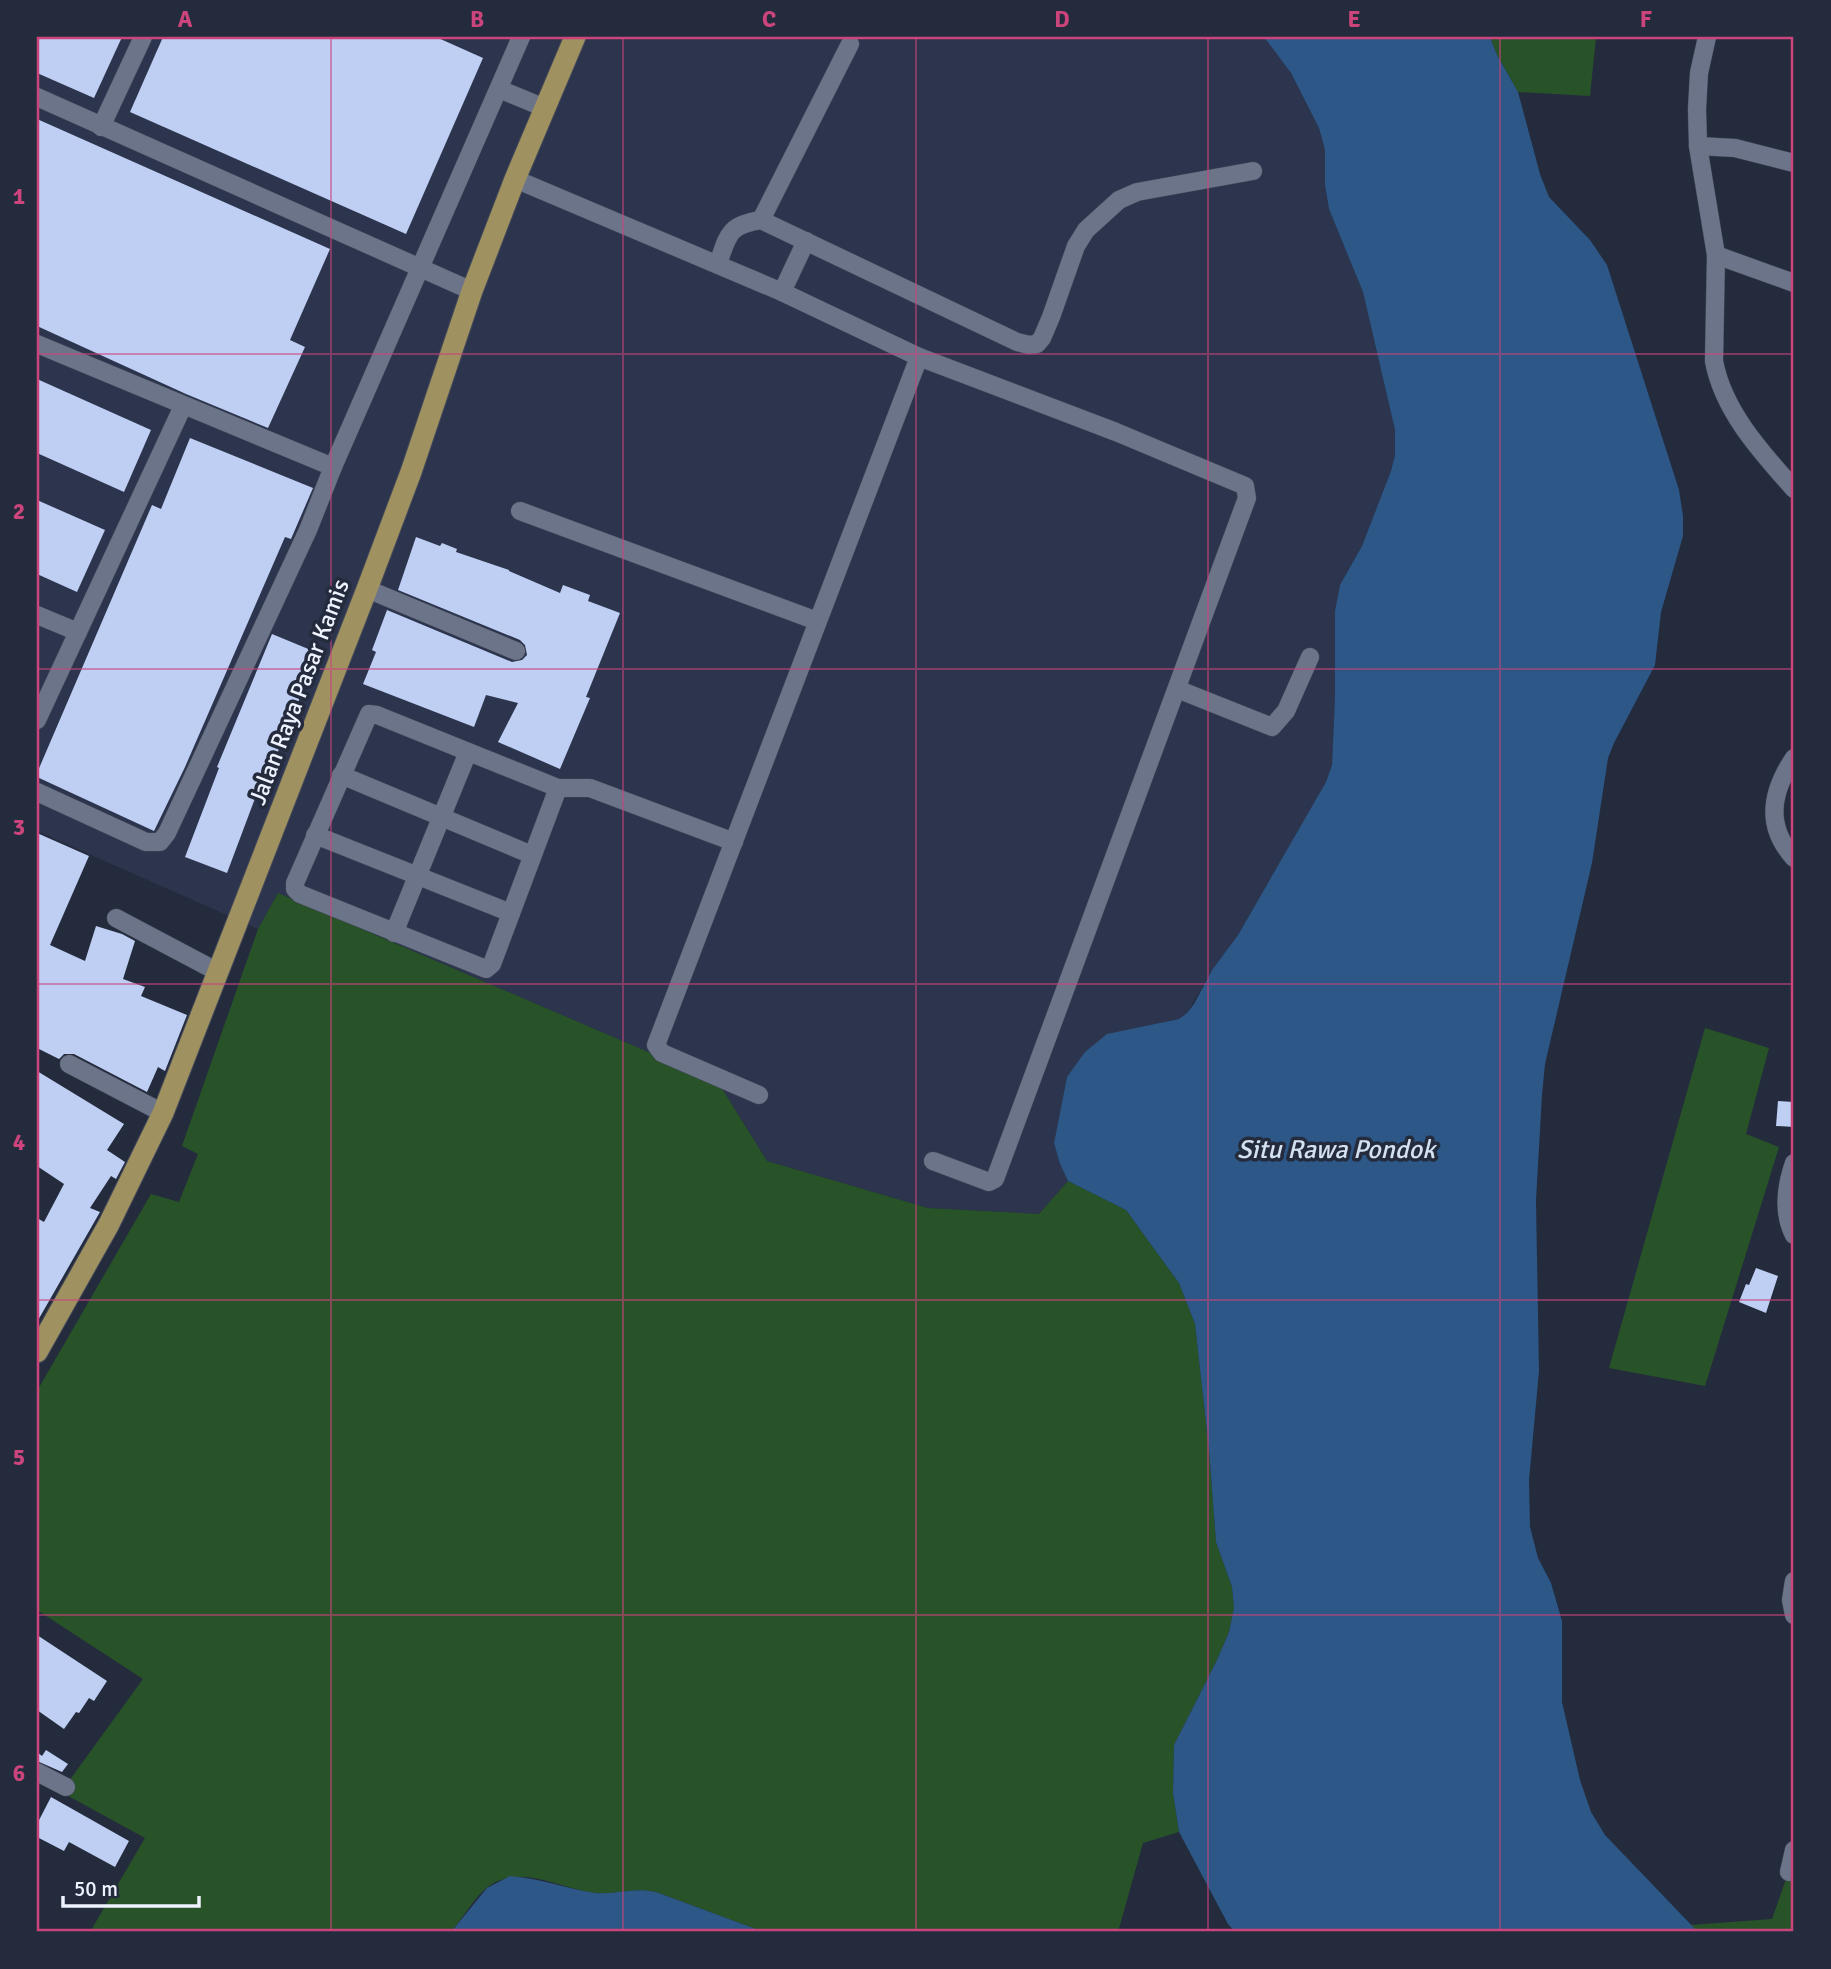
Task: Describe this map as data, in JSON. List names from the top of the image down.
{
  "streets": {
    "main road": ["Jalan Raya Pasar Kamis"]
  },
  "water": ["Situ Rawa Pondok"],
  "scale_bar": "50 m",
  "grid": {
    "columns": [
      "A",
      "B",
      "C",
      "D",
      "E",
      "F"
    ],
    "rows": [
      "1",
      "2",
      "3",
      "4",
      "5",
      "6"
    ]
  }
}
